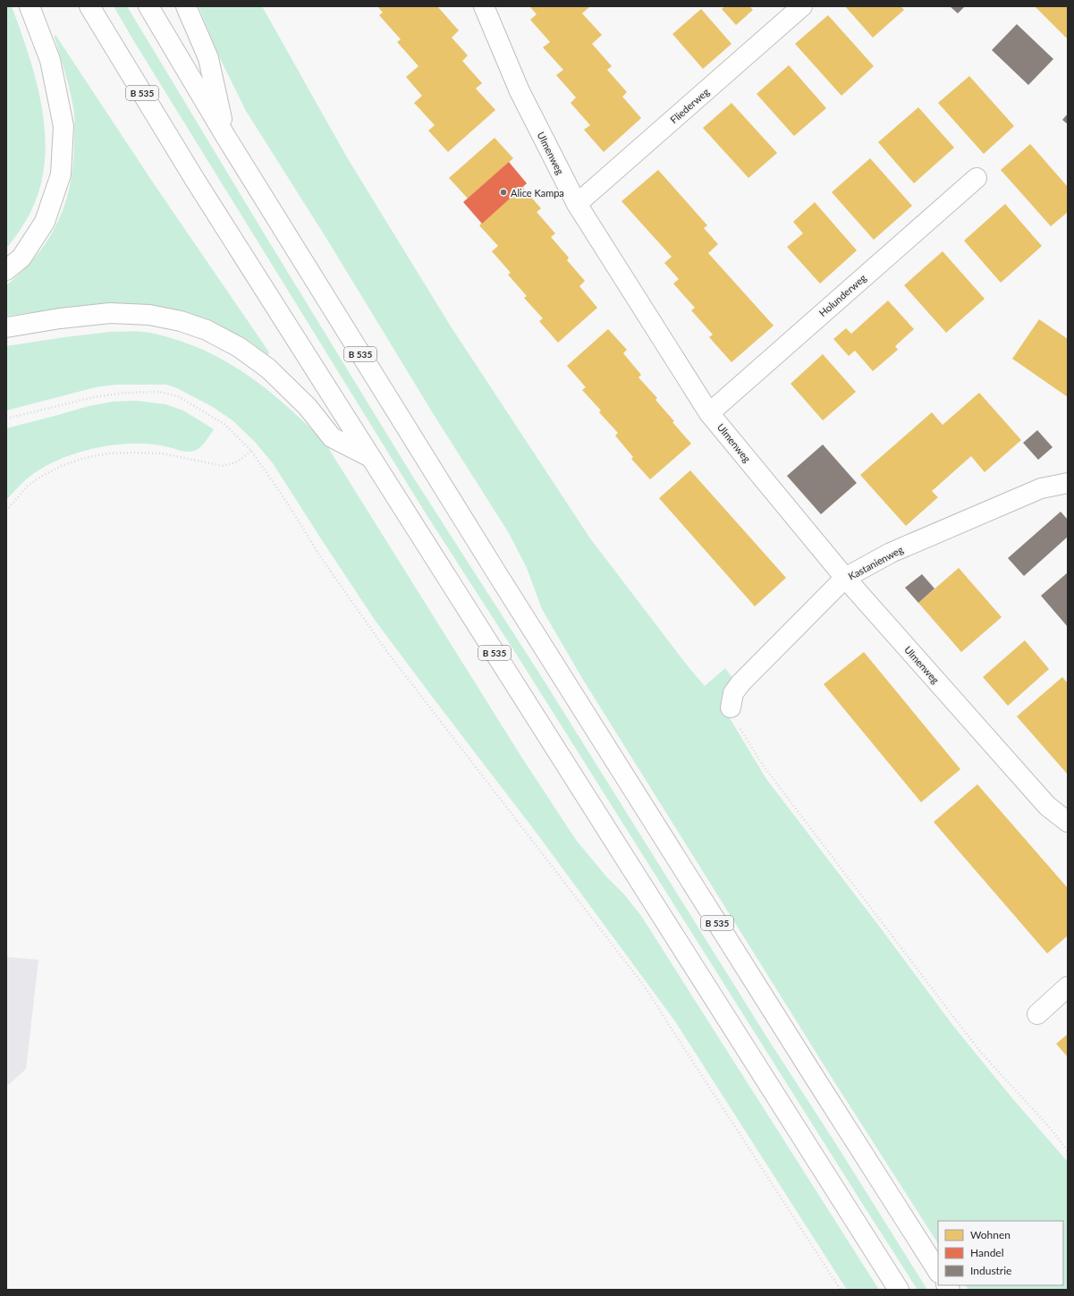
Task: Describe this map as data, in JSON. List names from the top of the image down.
{
  "streets": {
    "main road": [
      "B 535",
      "Fliederweg",
      "Ulmenweg",
      "Holunderweg",
      "Kastanienweg"
    ]
  },
  "crossings": [
    ["Fliederweg", "Ulmenweg"],
    ["Ulmenweg", "Holunderweg"],
    ["Ulmenweg", "Kastanienweg"]
  ],
  "places": ["Alice Kampa"],
  "legend": ["Wohnen", "Handel", "Industrie"]
}
